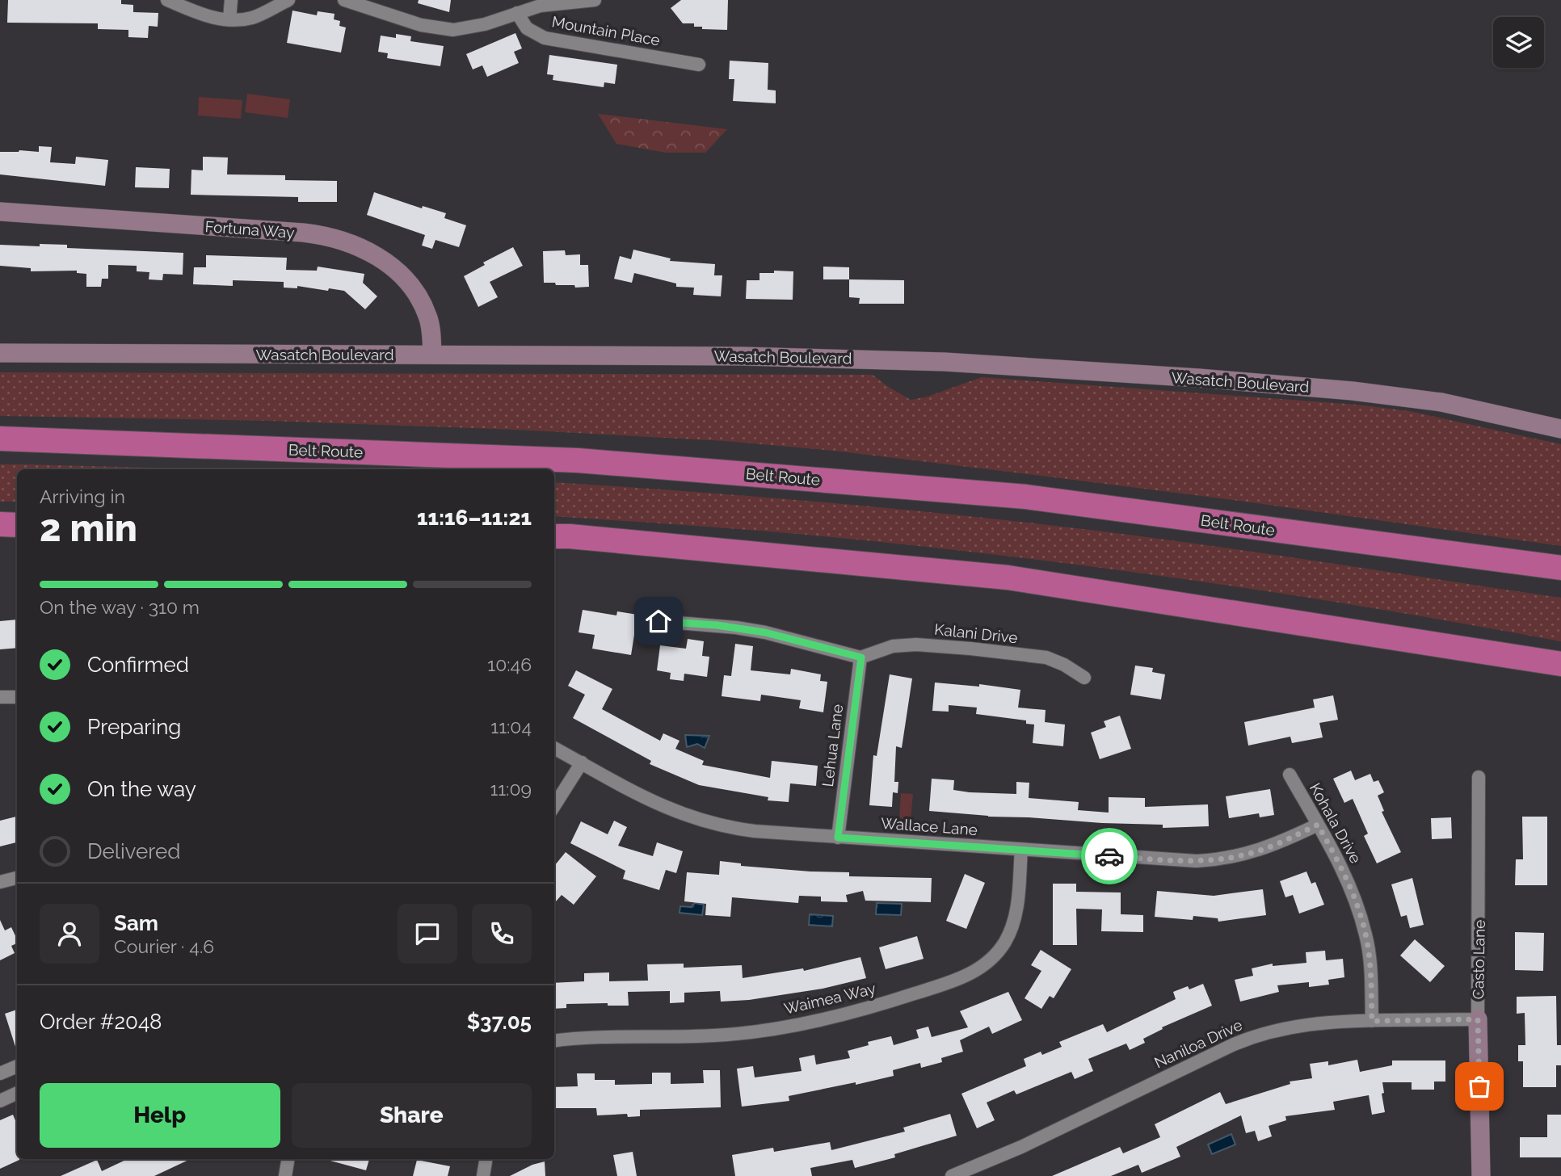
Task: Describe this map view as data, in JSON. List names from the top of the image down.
{
  "streets": {
    "highway": ["Belt Route"],
    "street": [
      "Mountain Place",
      "Fortuna Way",
      "Wasatch Boulevard",
      "Kalani Drive",
      "Lehua Lane",
      "Kohala Drive",
      "Wallace Lane",
      "Casto Lane",
      "Waimea Way",
      "Naniloa Drive"
    ]
  },
  "crossings": [
    ["Fortuna Way", "Wasatch Boulevard"],
    ["Kalani Drive", "Lehua Lane"],
    ["Lehua Lane", "Wallace Lane"],
    ["Kohala Drive", "Wallace Lane"],
    ["Kohala Drive", "Naniloa Drive"],
    ["Wallace Lane", "Waimea Way"],
    ["Casto Lane", "Naniloa Drive"]
  ],
  "page": {
    "heading": ["2 min", "Arriving in", "11:16–11:21"],
    "panel": [
      "Sam",
      "Courier · 4.6",
      "Order #2048",
      "$37.05"
    ],
    "bar": "On the way · 310 m",
    "list": [
      ["Confirmed", "10:46"],
      ["Preparing", "11:04"],
      ["On the way", "11:09"],
      "Delivered"
    ],
    "buttons": ["Help", "Share"]
  }
}
